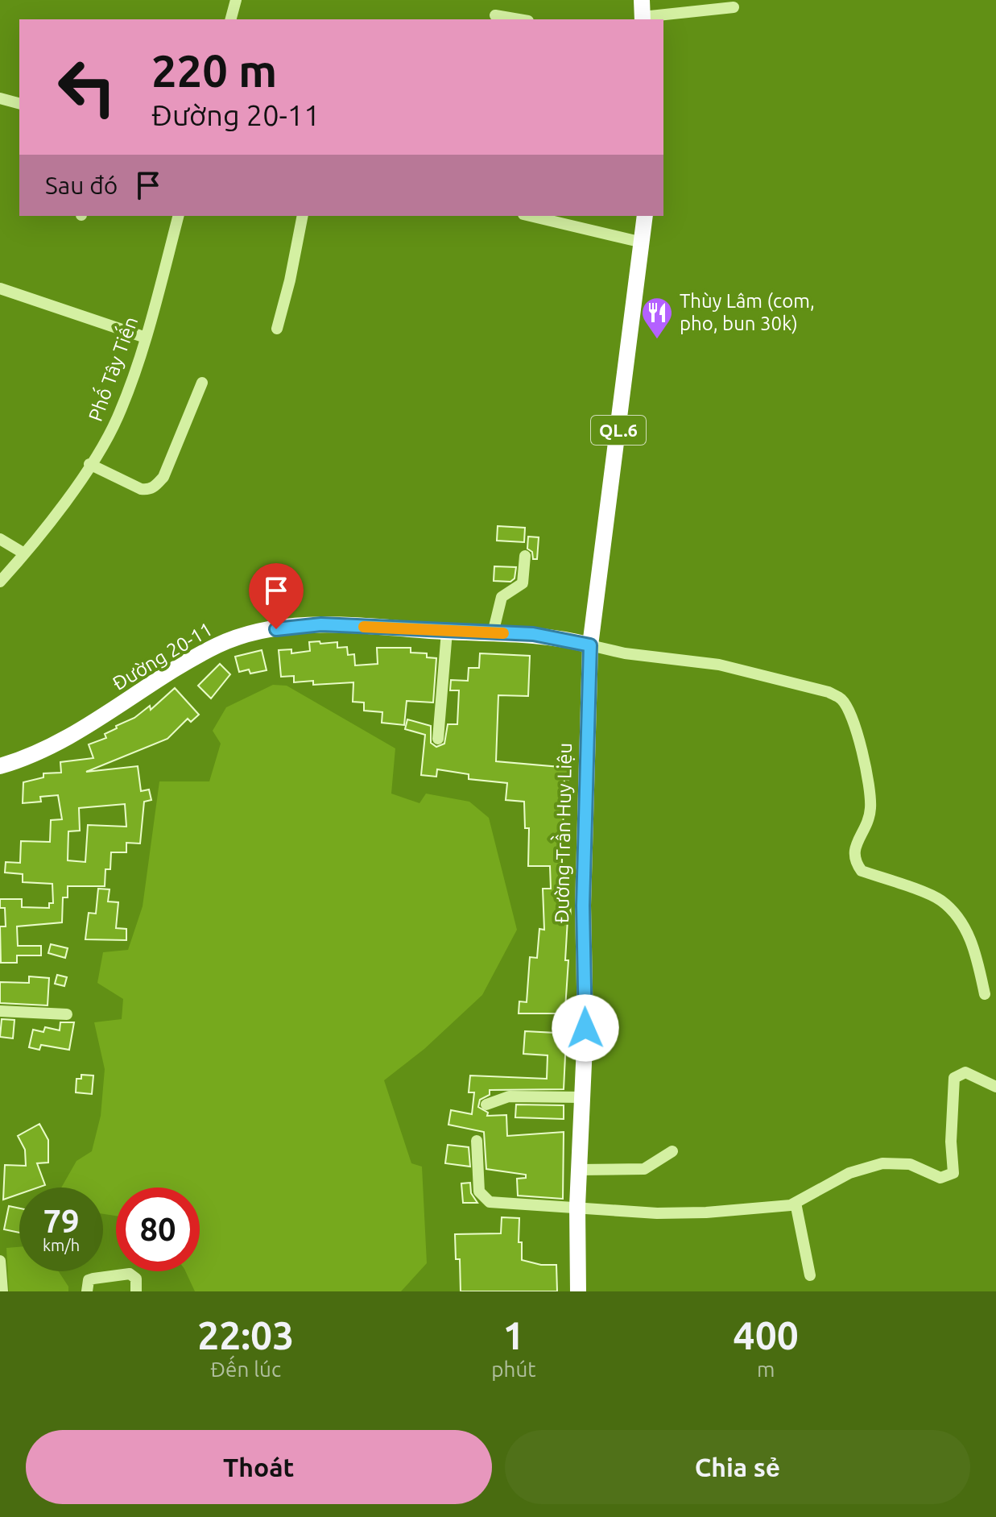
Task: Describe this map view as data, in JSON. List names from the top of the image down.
{
  "streets": {
    "highway": ["QL.6", "Đường 20-11", "Đường Trần Huy Liệu"],
    "street": ["Phố Tây Tiến"]
  },
  "crossings": [
    ["QL.6", "Đường 20-11"],
    ["QL.6", "Đường Trần Huy Liệu"],
    ["Đường 20-11", "Đường Trần Huy Liệu"]
  ],
  "places": {
    "restaurant": ["Thùy Lâm (com, pho, bun 30k)"]
  },
  "page": {
    "turn": ["220 m", "Đường 20-11"],
    "then": "Sau đó",
    "speed": "79 km/h",
    "limit": "80",
    "eta": [
      "22:03",
      "Đến lúc",
      "1",
      "phút",
      "400",
      "m"
    ],
    "buttons": ["Thoát", "Chia sẻ"]
  }
}
